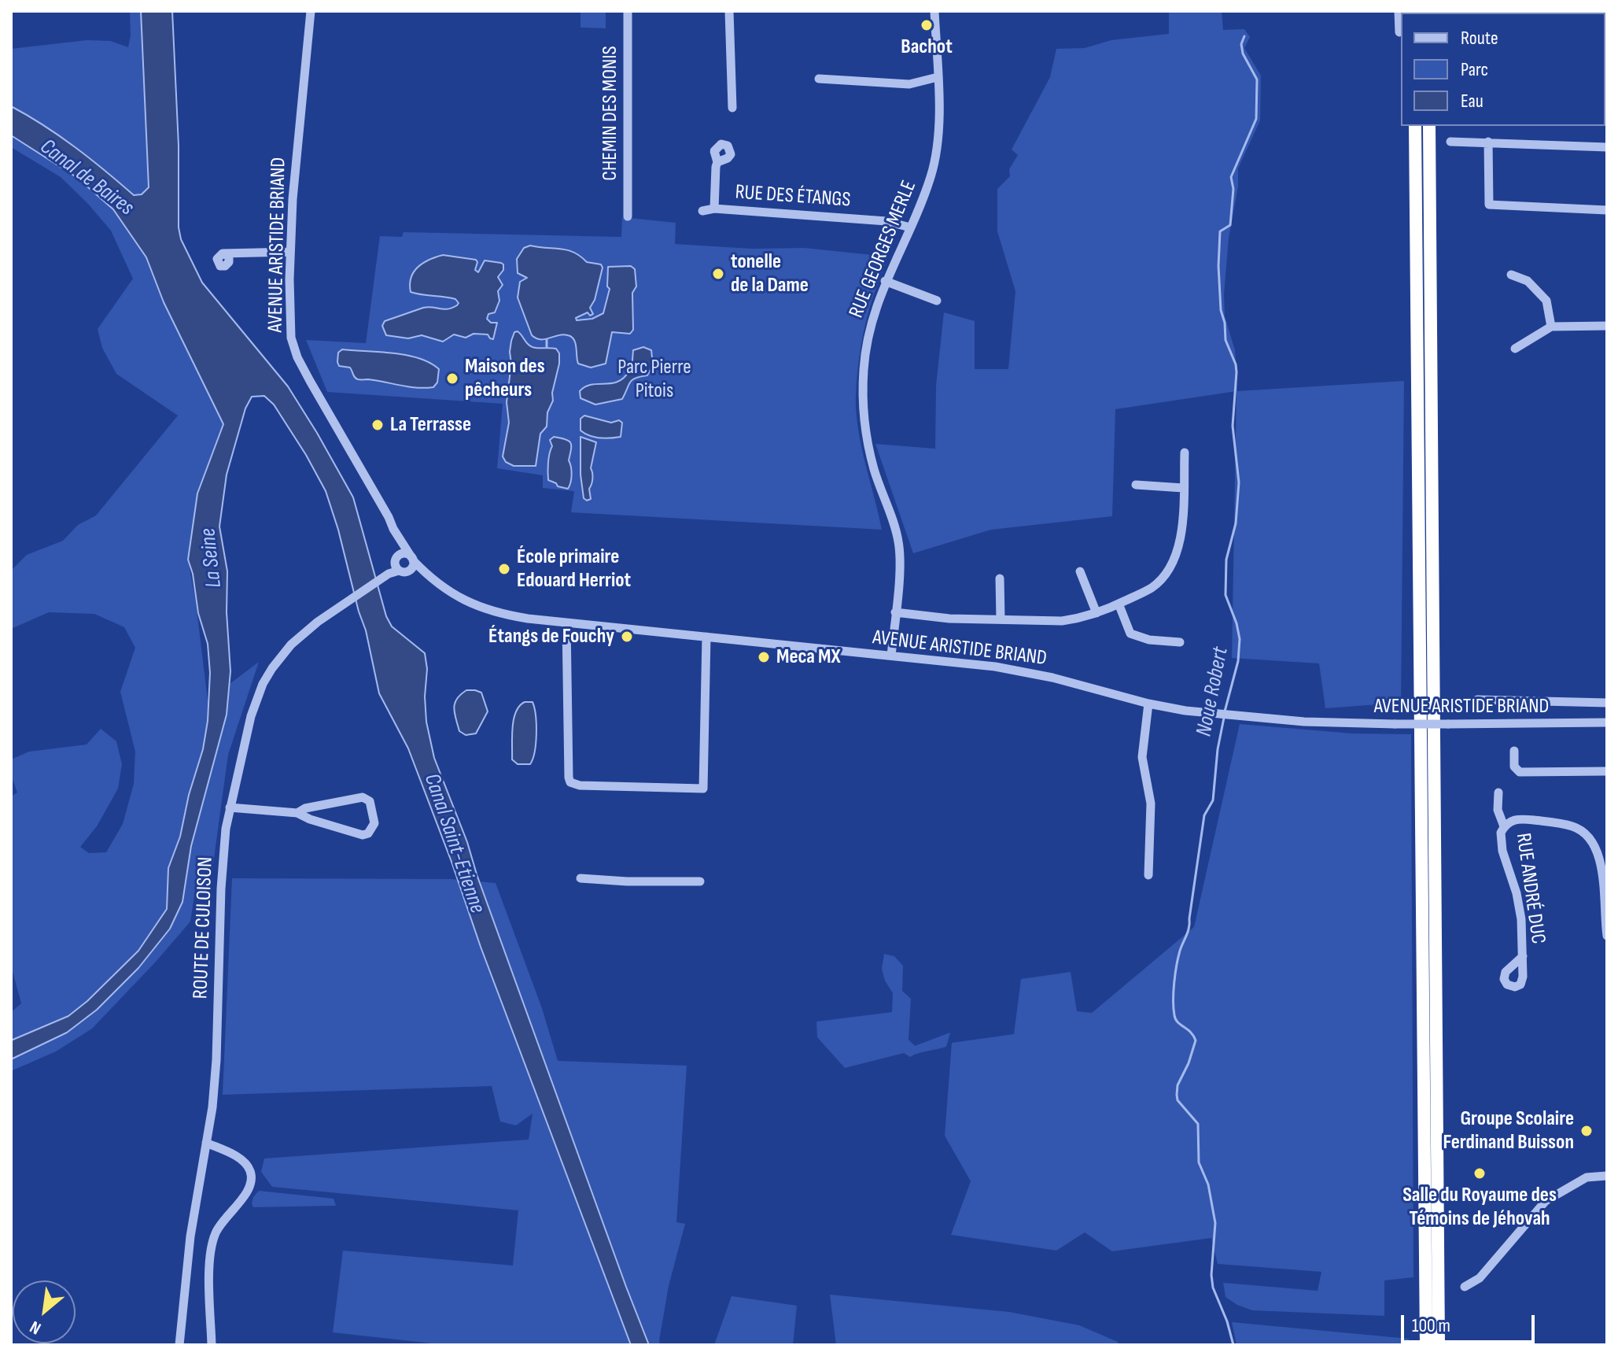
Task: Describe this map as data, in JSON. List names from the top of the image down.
{
  "streets": {
    "street": [
      "CHEMIN DES MONIS",
      "RUE DES ÉTANGS",
      "AVENUE ARISTIDE BRIAND",
      "RUE GEORGES MERLE",
      "RUE ANDRÉ DUC",
      "ROUTE DE CULOISON"
    ]
  },
  "crossings": [
    ["RUE DES ÉTANGS", "RUE GEORGES MERLE"],
    ["AVENUE ARISTIDE BRIAND", "RUE GEORGES MERLE"],
    ["AVENUE ARISTIDE BRIAND", "ROUTE DE CULOISON"]
  ],
  "water": [
    "Canal de Baires",
    "La Seine",
    "Noue Robert",
    "Canal Saint-Etienne"
  ],
  "parks": ["Parc Pierre Pitois"],
  "places": [
    "Bachot",
    "tonelle de la Dame",
    "Maison des pêcheurs",
    "La Terrasse",
    "École primaire Edouard Herriot",
    "Étangs de Fouchy",
    "Meca MX",
    "Groupe Scolaire Ferdinand Buisson",
    "Salle du Royaume des Témoins de Jéhovah"
  ],
  "legend": ["Route", "Parc", "Eau"],
  "scale_bar": "100 m",
  "north": "bottom left"
}
